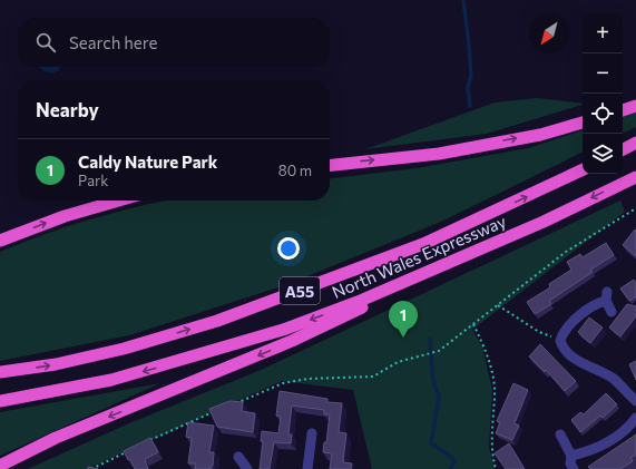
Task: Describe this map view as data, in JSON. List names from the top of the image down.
{
  "streets": {
    "highway": ["North Wales Expressway", "A55"]
  },
  "north": "bottom left",
  "page": {
    "map_buttons": ["+", "−"],
    "search": "Search here",
    "heading": "Nearby",
    "list": [
      {
        "mark": "1",
        "name": "Caldy Nature Park",
        "note": "Park",
        "value": "80 m"
      }
    ],
    "pins": "1"
  }
}
